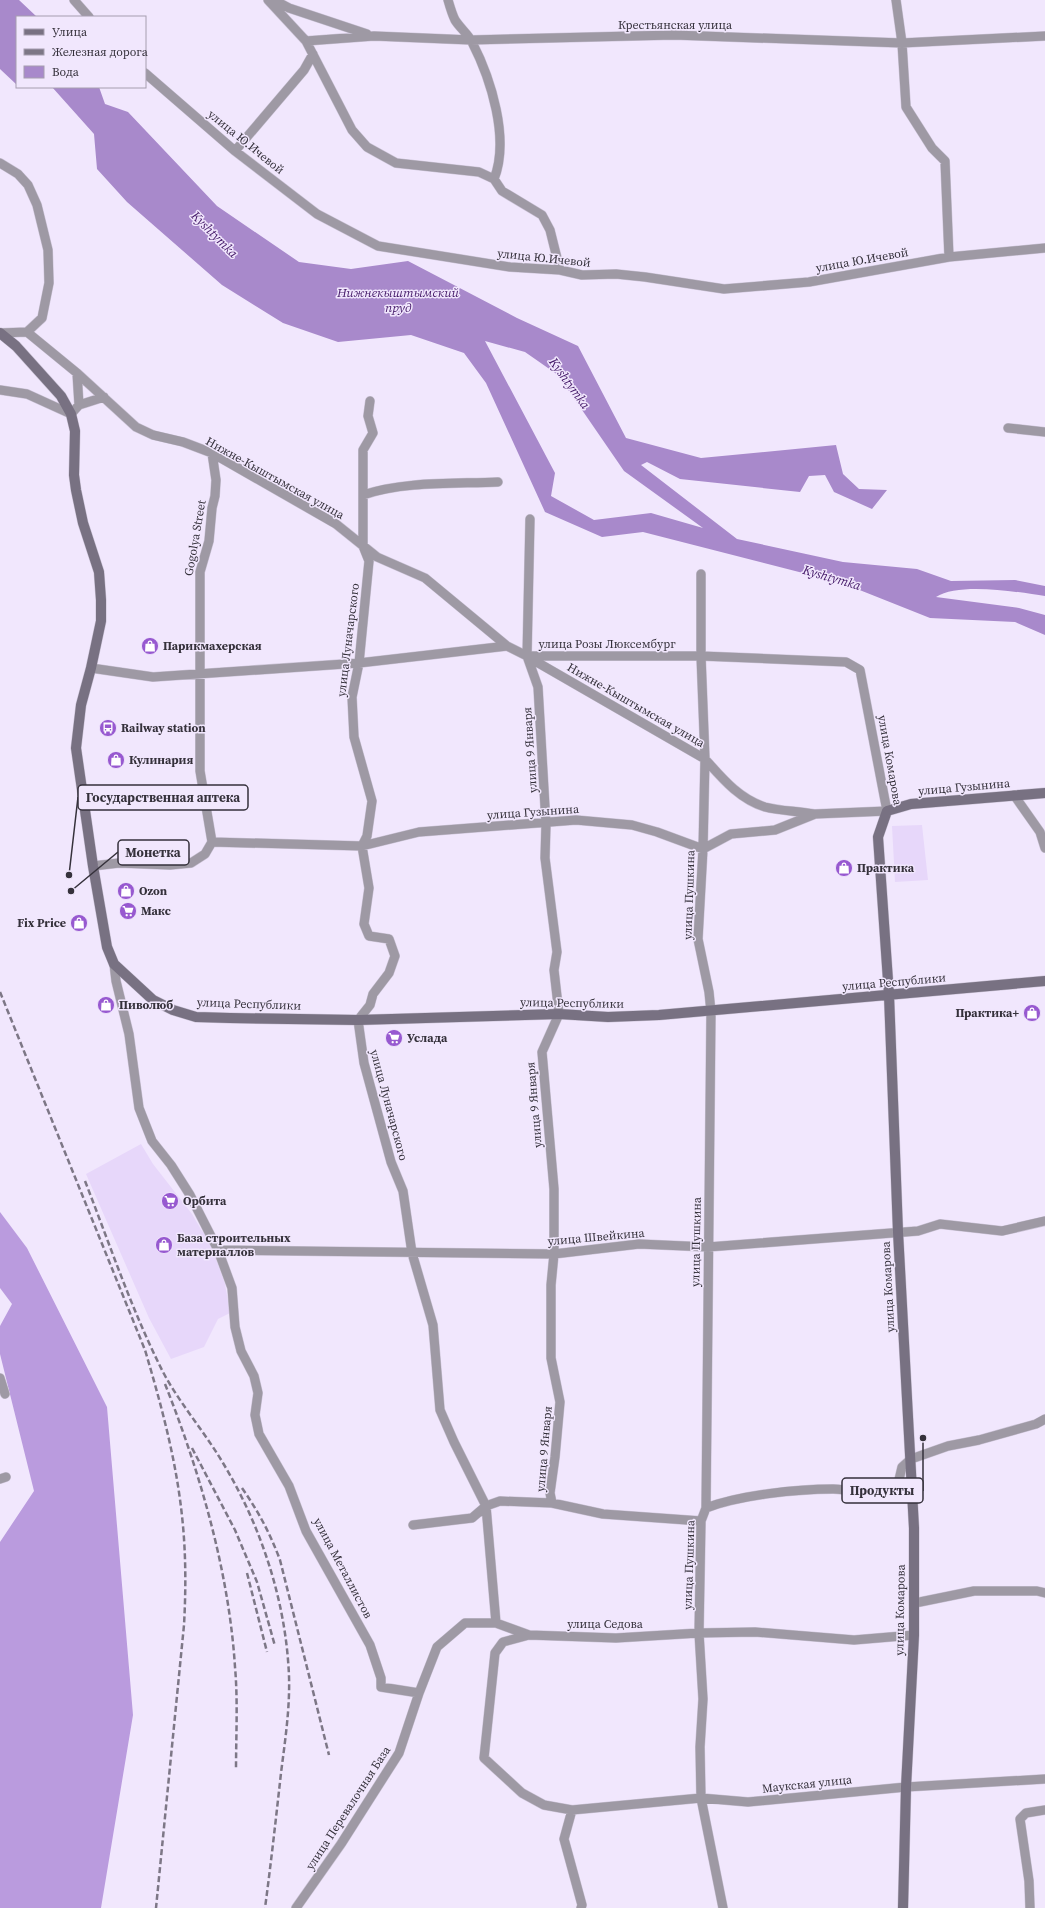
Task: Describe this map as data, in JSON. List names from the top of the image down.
{
  "streets": {
    "main road": [
      "улица Комарова",
      "улица Гузынина",
      "улица Республики",
      "улица Металлистов"
    ],
    "street": [
      "Крестьянская улица",
      "улица Ю.Ичевой",
      "Нижне-Кыштымская улица",
      "Gogolya Street",
      "улица Луначарского",
      "улица Розы Люксембург",
      "улица 9 Января",
      "улица Пушкина",
      "улица Швейкина",
      "улица Седова",
      "Маукская улица",
      "улица Перевалочная База"
    ]
  },
  "crossings": [
    ["Нижне-Кыштымская улица", "Gogolya Street"],
    ["Нижне-Кыштымская улица", "улица Луначарского"],
    ["Нижне-Кыштымская улица", "улица Розы Люксембург"],
    ["Нижне-Кыштымская улица", "улица 9 Января"],
    ["Нижне-Кыштымская улица", "улица Гузынина"],
    ["Нижне-Кыштымская улица", "улица Пушкина"],
    ["Gogolya Street", "улица Гузынина"],
    ["улица Луначарского", "улица Гузынина"],
    ["улица Луначарского", "улица Республики"],
    ["улица Луначарского", "улица Швейкина"],
    ["улица Луначарского", "улица Седова"],
    ["улица Розы Люксембург", "улица 9 Января"],
    ["улица Розы Люксембург", "улица Комарова"],
    ["улица Розы Люксембург", "улица Пушкина"],
    ["улица 9 Января", "улица Гузынина"],
    ["улица 9 Января", "улица Республики"],
    ["улица 9 Января", "улица Швейкина"],
    ["улица Комарова", "улица Гузынина"],
    ["улица Комарова", "улица Республики"],
    ["улица Комарова", "улица Швейкина"],
    ["улица Комарова", "улица Седова"],
    ["улица Комарова", "Маукская улица"],
    ["улица Гузынина", "улица Пушкина"],
    ["улица Пушкина", "улица Республики"],
    ["улица Пушкина", "улица Швейкина"],
    ["улица Пушкина", "улица Седова"],
    ["улица Пушкина", "Маукская улица"],
    ["улица Республики", "улица Металлистов"],
    ["улица Швейкина", "улица Металлистов"],
    ["улица Металлистов", "улица Седова"],
    ["улица Металлистов", "улица Перевалочная База"],
    ["улица Седова", "улица Перевалочная База"]
  ],
  "water": ["Kyshtymka", "Нижнекыштымский пруд"],
  "places": {
    "shop": [
      "Парикмахерская",
      "Кулинария",
      "Практика",
      "Ozon",
      "Fix Price",
      "Пиволюб",
      "Практика+",
      "База cтроительных материаллов"
    ],
    "bus stop": ["Railway station"],
    "other": ["Государственная аптека", "Монетка", "Продукты"],
    "supermarket": ["Макс", "Услада", "Орбита"]
  },
  "legend": ["Улица", "Железная дорога", "Вода"]
}
